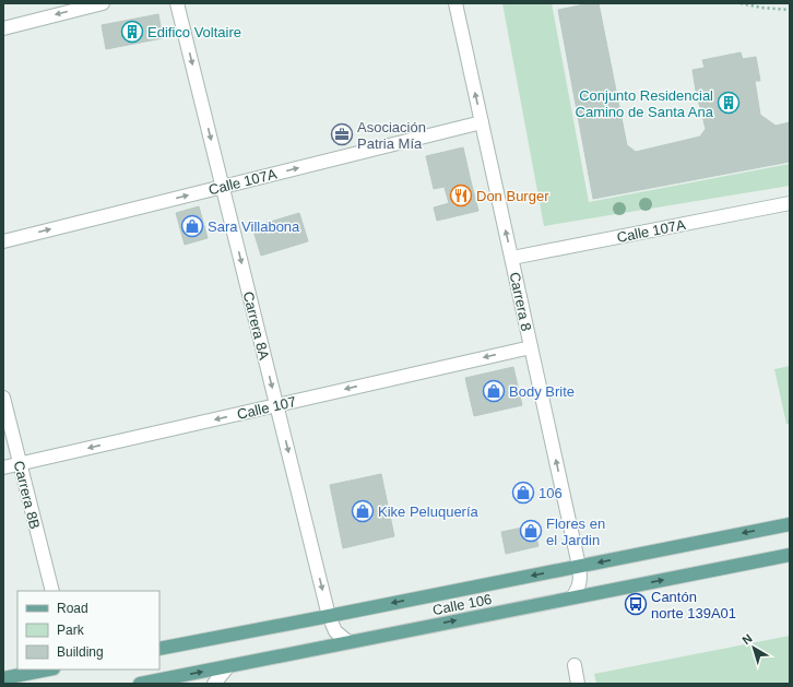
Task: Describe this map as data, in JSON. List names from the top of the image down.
{
  "streets": {
    "main road": ["Calle 106"],
    "street": [
      "Calle 107A",
      "Carrera 8",
      "Carrera 8A",
      "Calle 107",
      "Carrera 8B"
    ]
  },
  "crossings": [
    ["Calle 107A", "Carrera 8"],
    ["Calle 107A", "Carrera 8A"],
    ["Carrera 8", "Calle 107"],
    ["Carrera 8", "Calle 106"],
    ["Carrera 8A", "Calle 107"],
    ["Carrera 8A", "Calle 106"],
    ["Calle 107", "Carrera 8B"]
  ],
  "one_way": [
    "Calle 107A",
    "Carrera 8",
    "Carrera 8A",
    "Calle 107"
  ],
  "places": {
    "building": ["Edifico Voltaire", "Conjunto Residencial Camino de Santa Ana"],
    "office": ["Asociación Patria Mía"],
    "restaurant": ["Don Burger"],
    "shop": [
      "Sara Villabona",
      "Body Brite",
      "106",
      "Kike Peluquería",
      "Flores en el Jardin"
    ],
    "bus stop": ["Cantón norte 139A01"]
  },
  "legend": ["Road", "Park", "Building"],
  "north": "top left"
}
